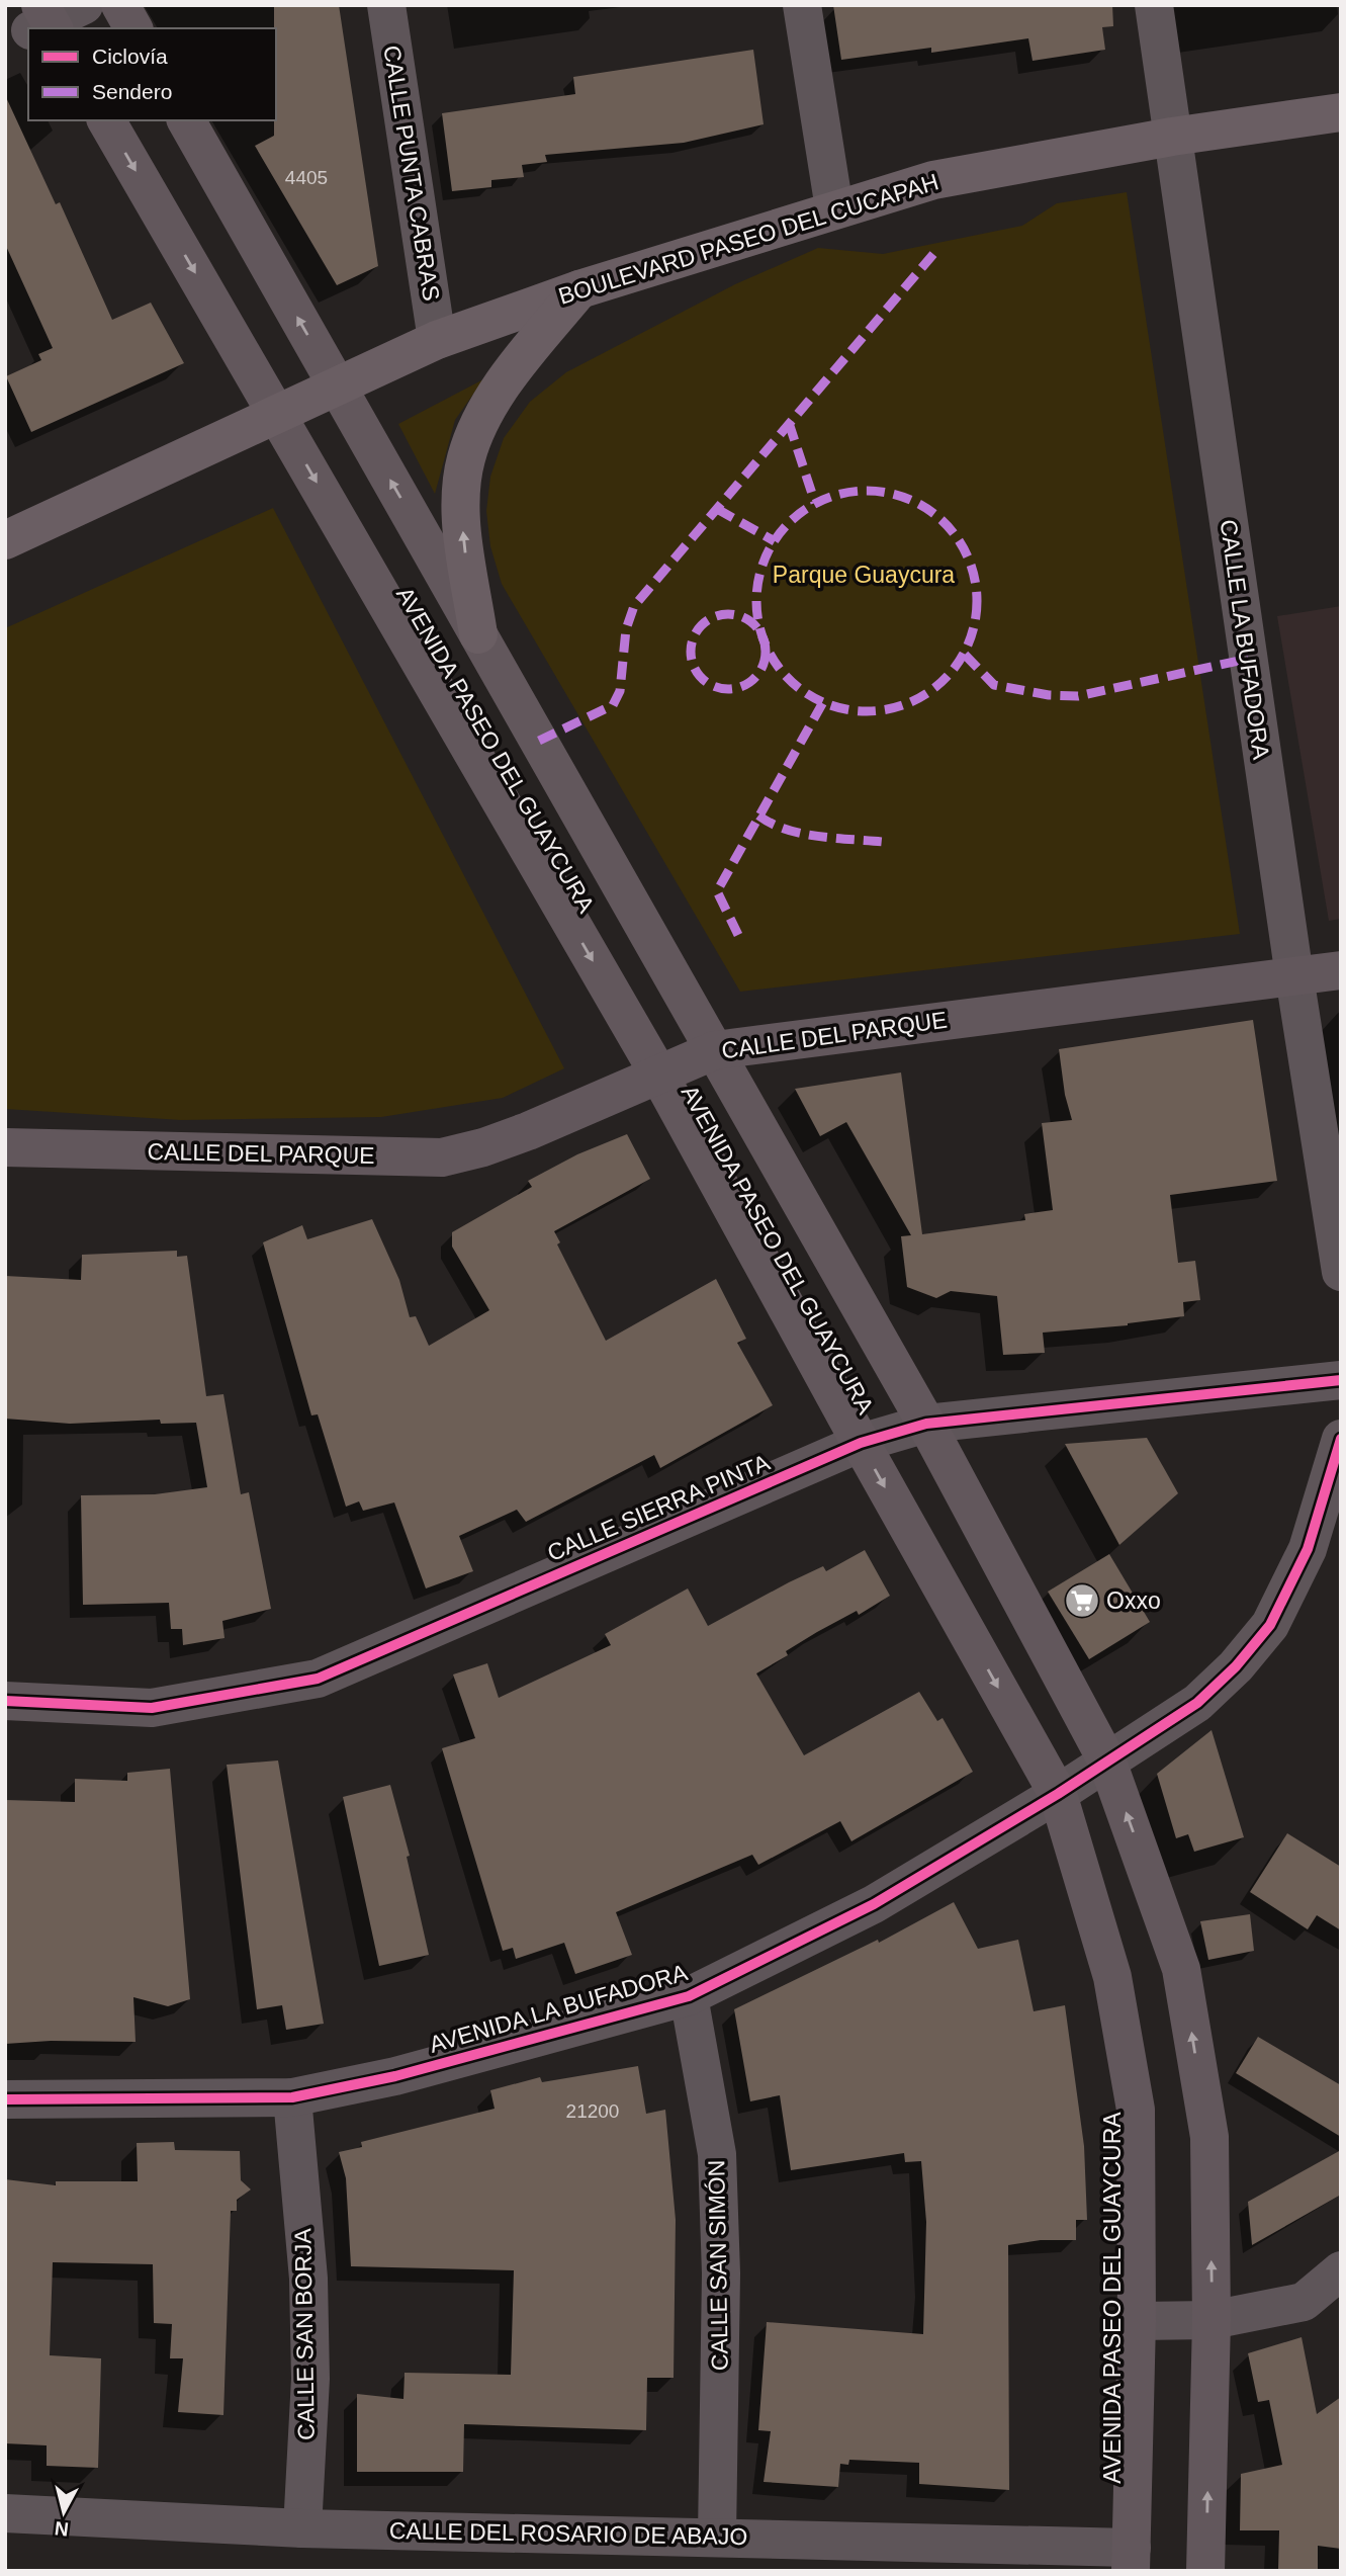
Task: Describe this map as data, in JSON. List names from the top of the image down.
{
  "streets": {
    "main road": ["BOULEVARD PASEO DEL CUCAPAH", "AVENIDA PASEO DEL GUAYCURA", "CALLE DEL PARQUE"],
    "street": [
      "CALLE PUNTA CABRAS",
      "CALLE LA BUFADORA",
      "CALLE SIERRA PINTA",
      "AVENIDA LA BUFADORA",
      "CALLE SAN SIMÓN",
      "CALLE SAN BORJA",
      "CALLE DEL ROSARIO DE ABAJO"
    ]
  },
  "crossings": [
    ["CALLE PUNTA CABRAS", "BOULEVARD PASEO DEL CUCAPAH"],
    ["BOULEVARD PASEO DEL CUCAPAH", "CALLE LA BUFADORA"],
    ["BOULEVARD PASEO DEL CUCAPAH", "AVENIDA PASEO DEL GUAYCURA"],
    ["CALLE LA BUFADORA", "CALLE DEL PARQUE"],
    ["AVENIDA PASEO DEL GUAYCURA", "CALLE DEL PARQUE"],
    ["AVENIDA PASEO DEL GUAYCURA", "CALLE SIERRA PINTA"],
    ["AVENIDA PASEO DEL GUAYCURA", "AVENIDA LA BUFADORA"],
    ["AVENIDA PASEO DEL GUAYCURA", "CALLE DEL ROSARIO DE ABAJO"],
    ["AVENIDA LA BUFADORA", "CALLE SAN SIMÓN"],
    ["AVENIDA LA BUFADORA", "CALLE SAN BORJA"],
    ["CALLE SAN SIMÓN", "CALLE DEL ROSARIO DE ABAJO"],
    ["CALLE SAN BORJA", "CALLE DEL ROSARIO DE ABAJO"]
  ],
  "parks": ["Parque Guaycura"],
  "places": {
    "supermarket": ["Oxxo"]
  },
  "house_numbers": ["4405", "21200"],
  "legend": ["Ciclovía", "Sendero"],
  "north": "bottom"
}
